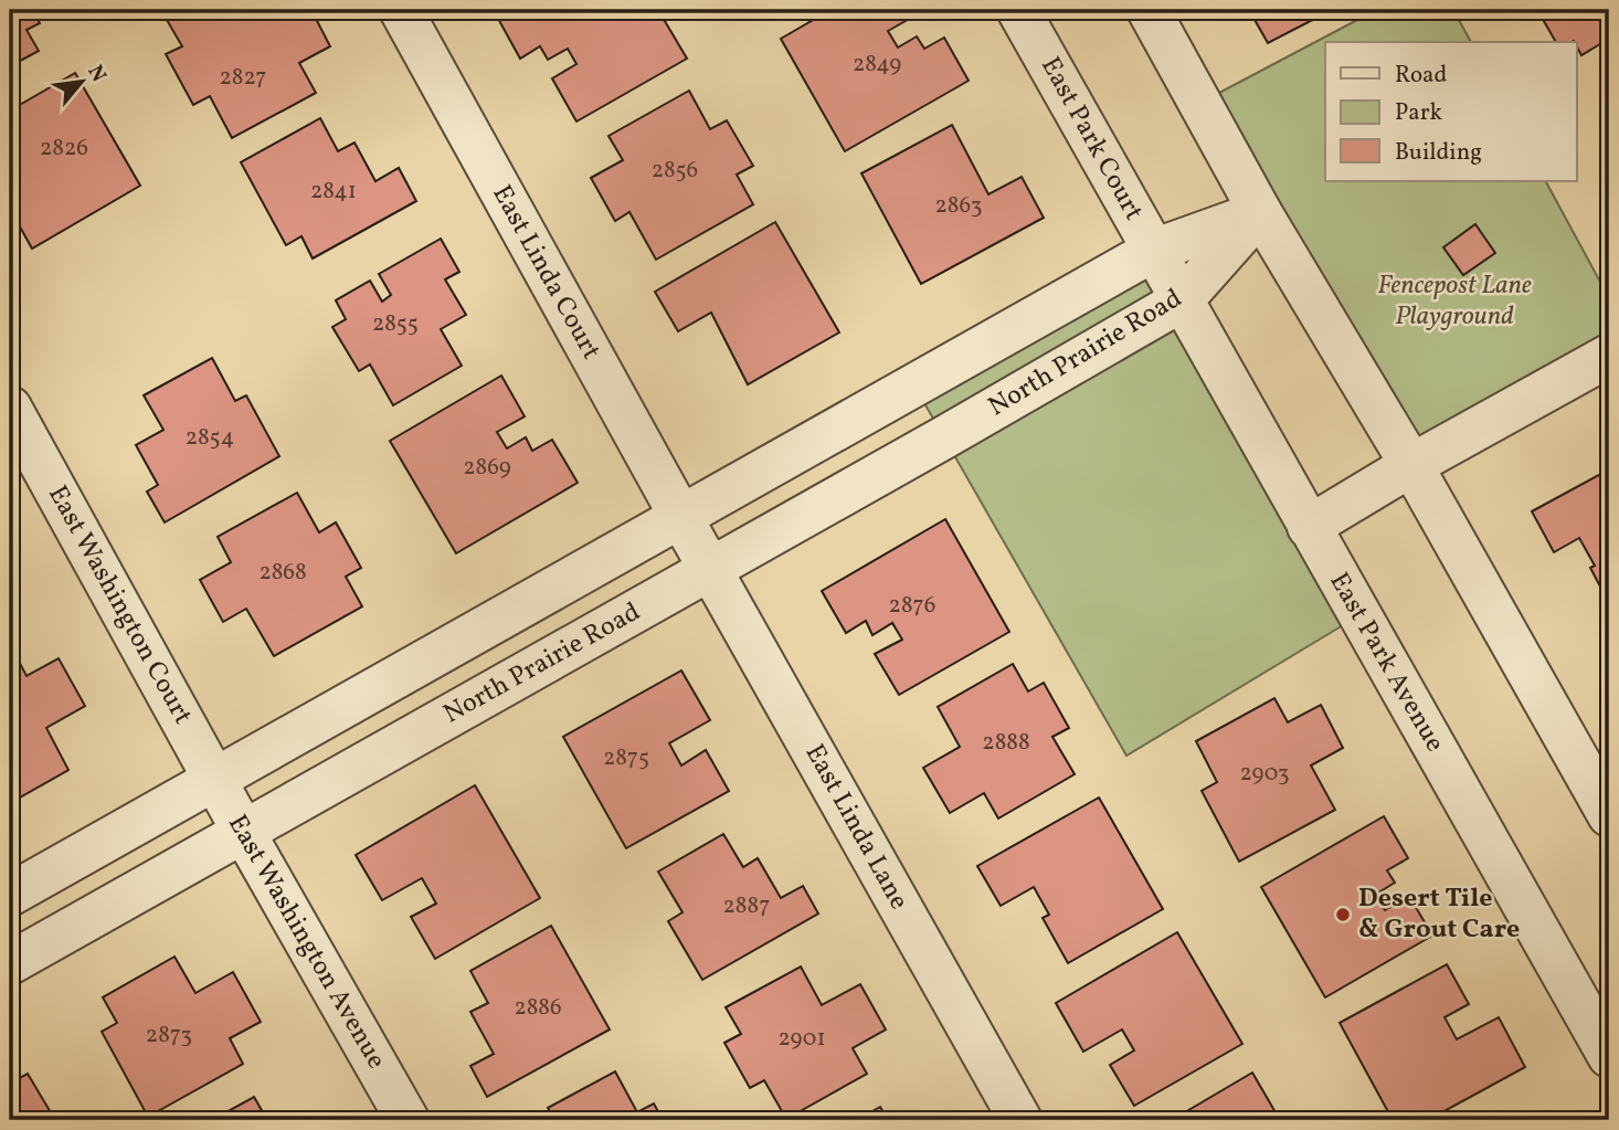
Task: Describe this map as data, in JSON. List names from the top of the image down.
{
  "streets": {
    "street": [
      "East Park Court",
      "East Linda Court",
      "North Prairie Road",
      "East Washington Court",
      "East Park Avenue",
      "East Linda Lane",
      "East Washington Avenue"
    ]
  },
  "crossings": [
    ["East Park Court", "North Prairie Road"],
    ["East Park Court", "East Park Avenue"],
    ["East Linda Court", "North Prairie Road"],
    ["East Linda Court", "East Linda Lane"],
    ["North Prairie Road", "East Washington Court"],
    ["North Prairie Road", "East Park Avenue"],
    ["North Prairie Road", "East Linda Lane"],
    ["North Prairie Road", "East Washington Avenue"],
    ["East Washington Court", "East Washington Avenue"]
  ],
  "parks": ["Fencepost Lane Playground"],
  "places": ["Desert Tile & Grout Care"],
  "house_numbers": [
    "2849",
    "2827",
    "2826",
    "2856",
    "2841",
    "2863",
    "2855",
    "2854",
    "2869",
    "2868",
    "2876",
    "2888",
    "2875",
    "2903",
    "2887",
    "2886",
    "2873",
    "2901"
  ],
  "legend": ["Road", "Park", "Building"],
  "north": "top right"
}
